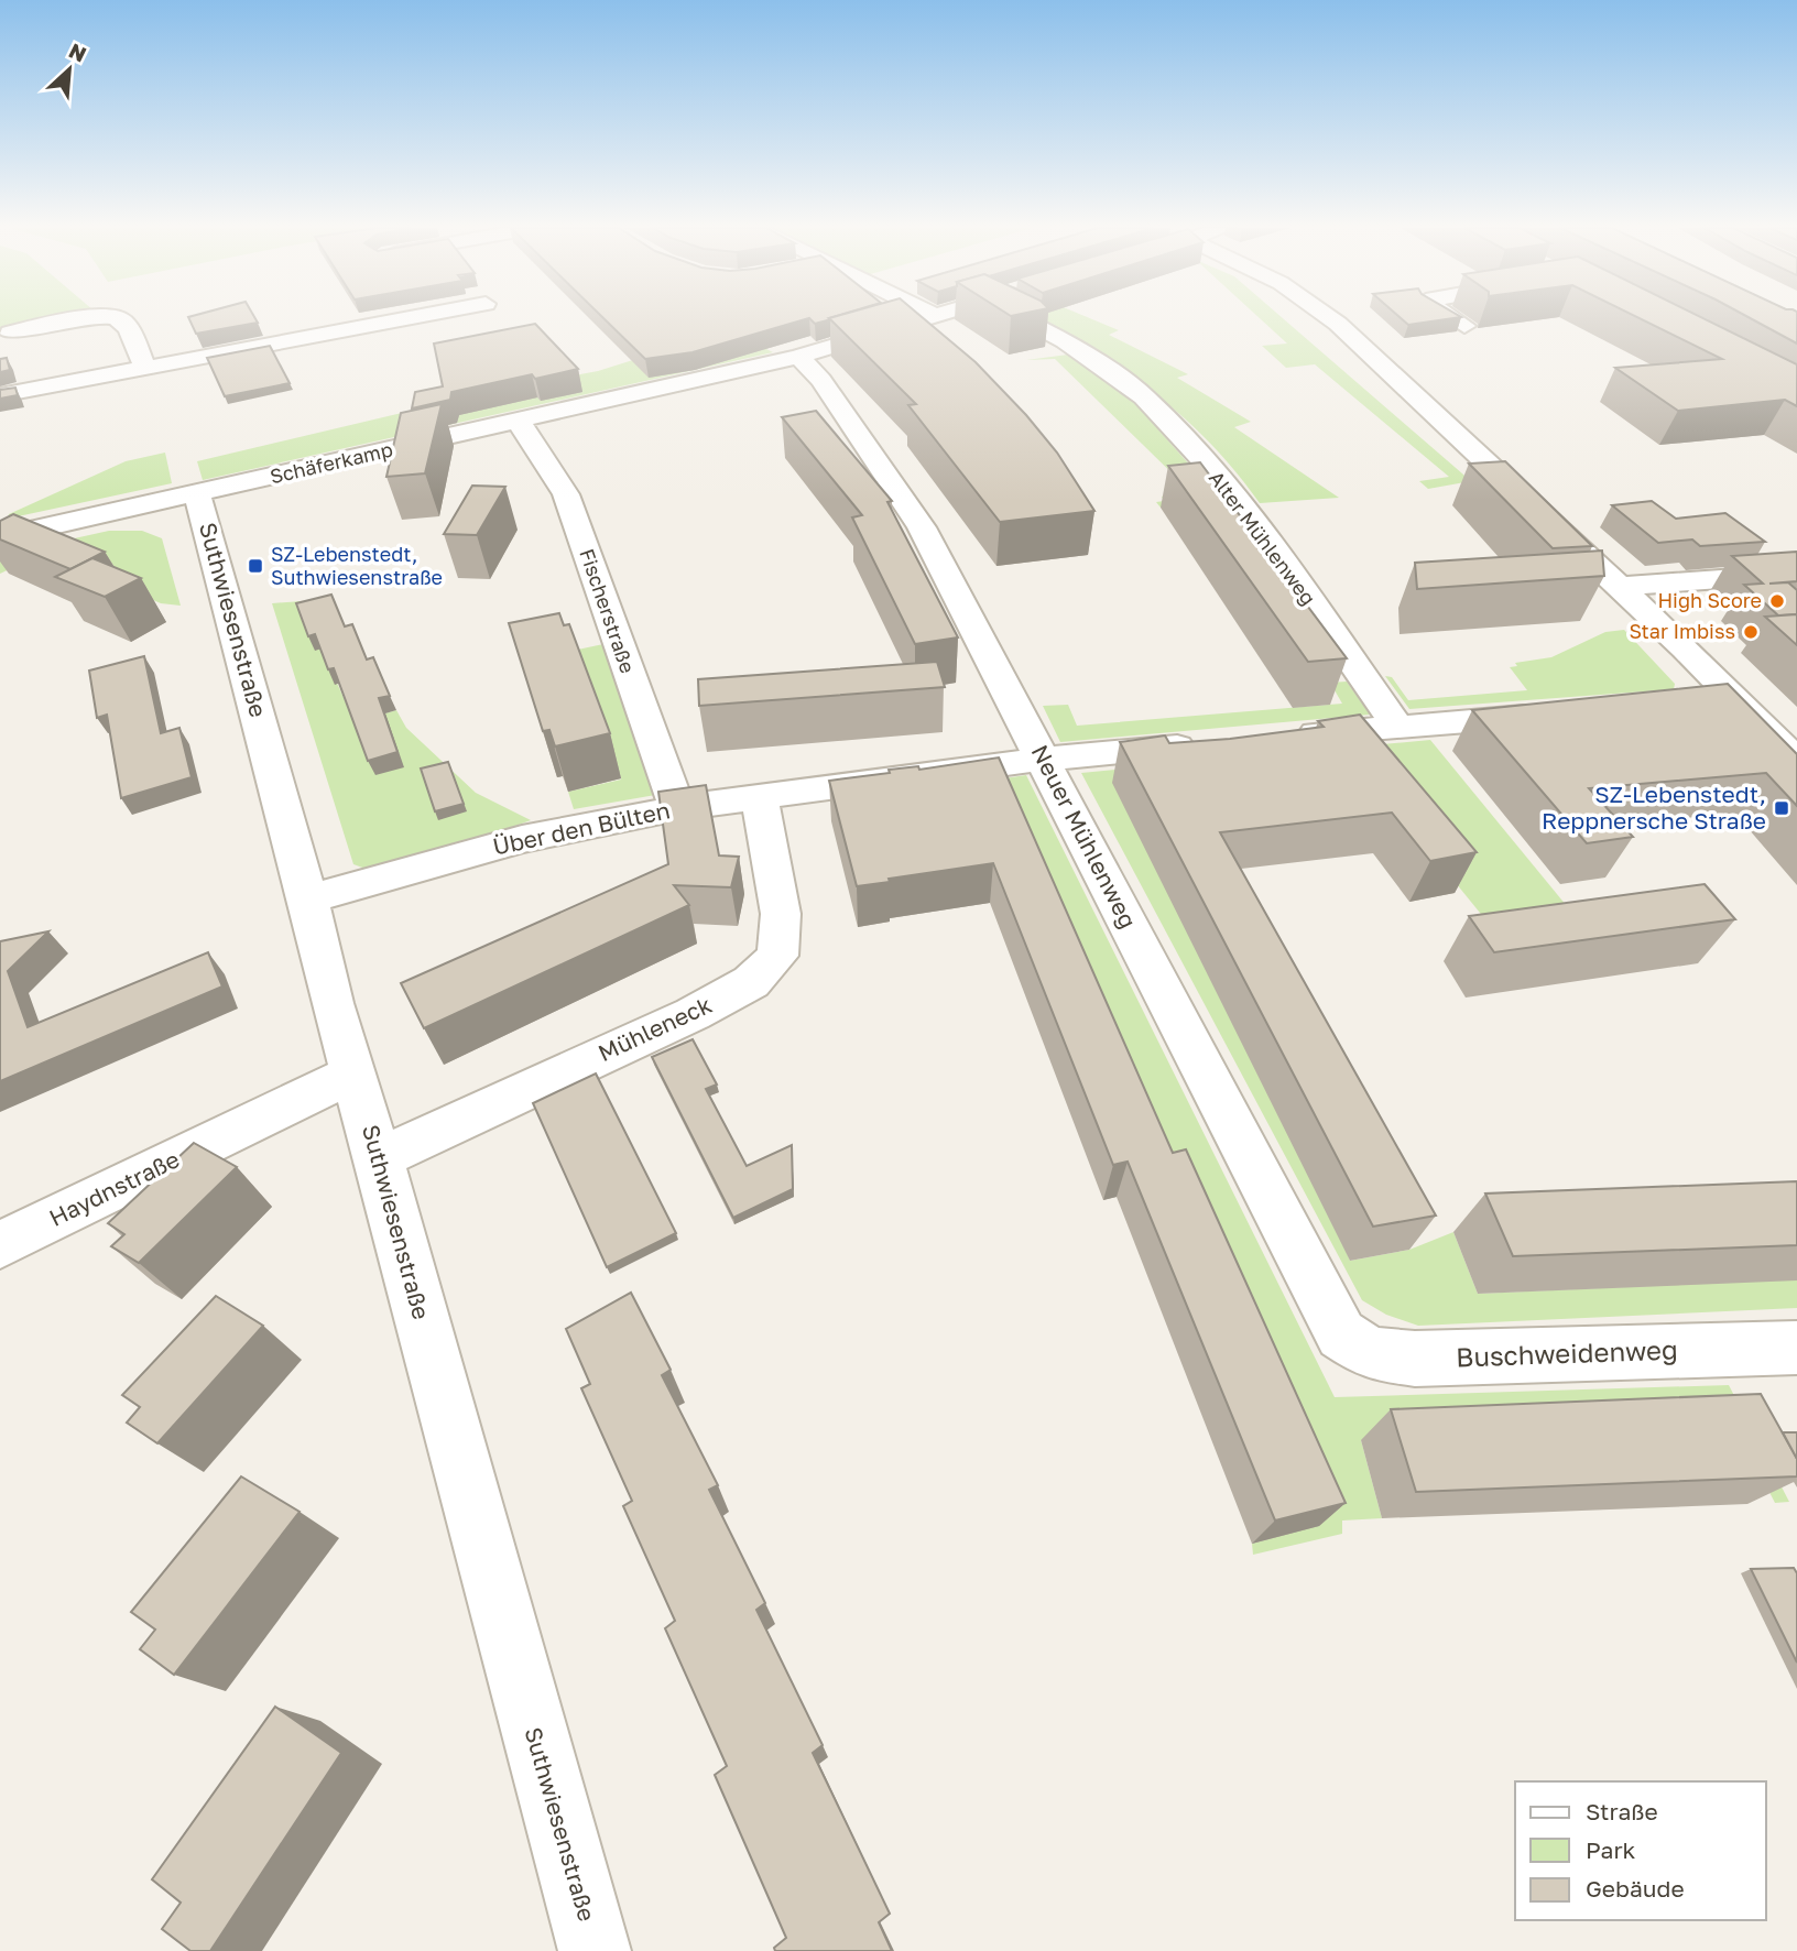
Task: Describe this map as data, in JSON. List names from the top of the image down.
{
  "streets": {
    "street": [
      "Schäferkamp",
      "Alter Mühlenweg",
      "Fischerstraße",
      "Suthwiesenstraße",
      "Über den Bülten",
      "Neuer Mühlenweg",
      "Mühleneck",
      "Haydnstraße",
      "Buschweidenweg"
    ]
  },
  "crossings": [
    ["Schäferkamp", "Fischerstraße"],
    ["Schäferkamp", "Suthwiesenstraße"],
    ["Schäferkamp", "Neuer Mühlenweg"],
    ["Fischerstraße", "Über den Bülten"],
    ["Suthwiesenstraße", "Über den Bülten"],
    ["Suthwiesenstraße", "Mühleneck"],
    ["Suthwiesenstraße", "Haydnstraße"],
    ["Über den Bülten", "Neuer Mühlenweg"],
    ["Über den Bülten", "Mühleneck"],
    ["Neuer Mühlenweg", "Buschweidenweg"]
  ],
  "places": {
    "transit": ["SZ-Lebenstedt, Suthwiesenstraße", "SZ-Lebenstedt, Reppnersche Straße"],
    "other": ["High Score", "Star Imbiss"]
  },
  "legend": ["Straße", "Park", "Gebäude"],
  "north": "top right"
}
